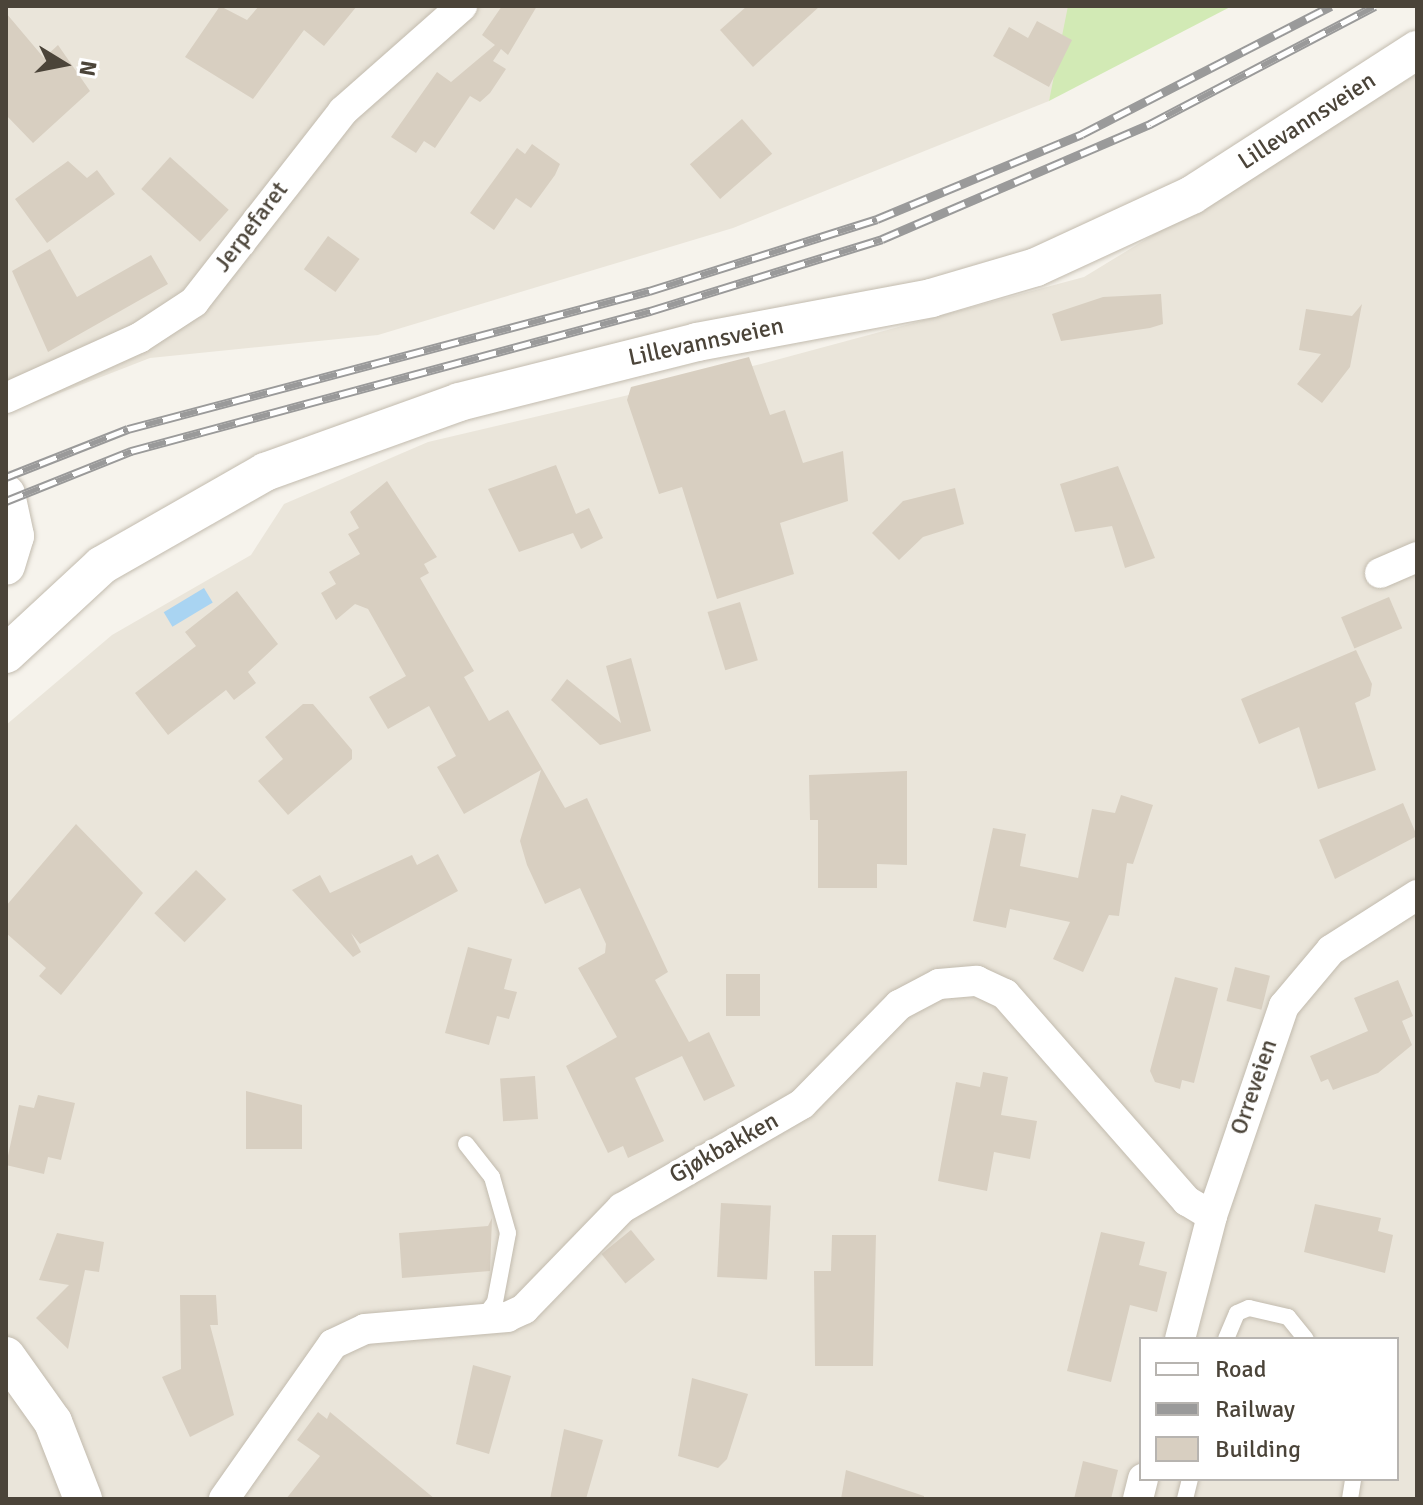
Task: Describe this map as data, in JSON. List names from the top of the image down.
{
  "streets": {
    "street": [
      "Lillevannsveien",
      "Jerpefaret",
      "Orreveien",
      "Gjøkbakken"
    ]
  },
  "crossings": [
    ["Orreveien", "Gjøkbakken"]
  ],
  "legend": ["Road", "Railway", "Building"],
  "north": "right"
}
